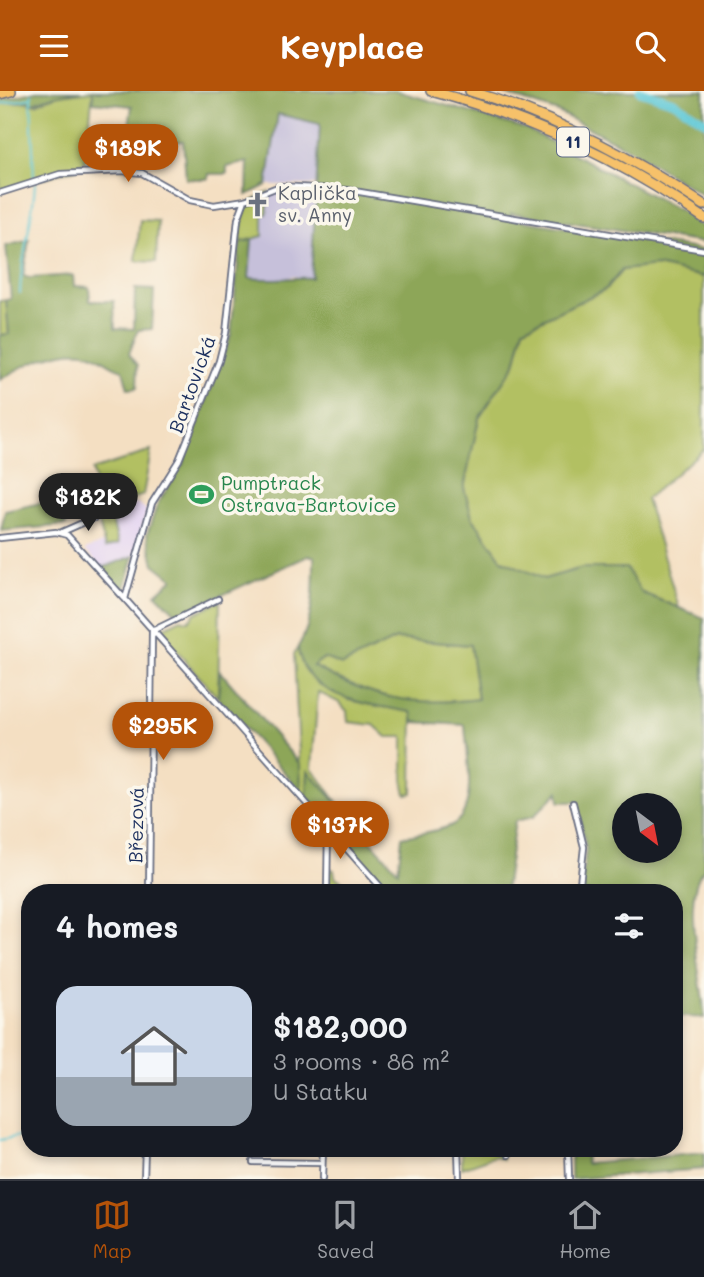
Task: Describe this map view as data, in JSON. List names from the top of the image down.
{
  "streets": {
    "highway": ["11"],
    "street": ["Bartovická", "Březová"]
  },
  "places": {
    "church": ["Kaplička sv. Anny"],
    "sports": ["Pumptrack Ostrava-Bartovice"]
  },
  "north": "bottom right",
  "page": {
    "header": "Keyplace",
    "price": [
      "$189K",
      "$182K",
      "$295K",
      "$137K"
    ],
    "heading": "4 homes",
    "list": [
      {
        "name": "$182,000",
        "note": "3 rooms · 86 m² · U Statku"
      }
    ],
    "tabs": ["Map", "Saved", "Home"]
  }
}
